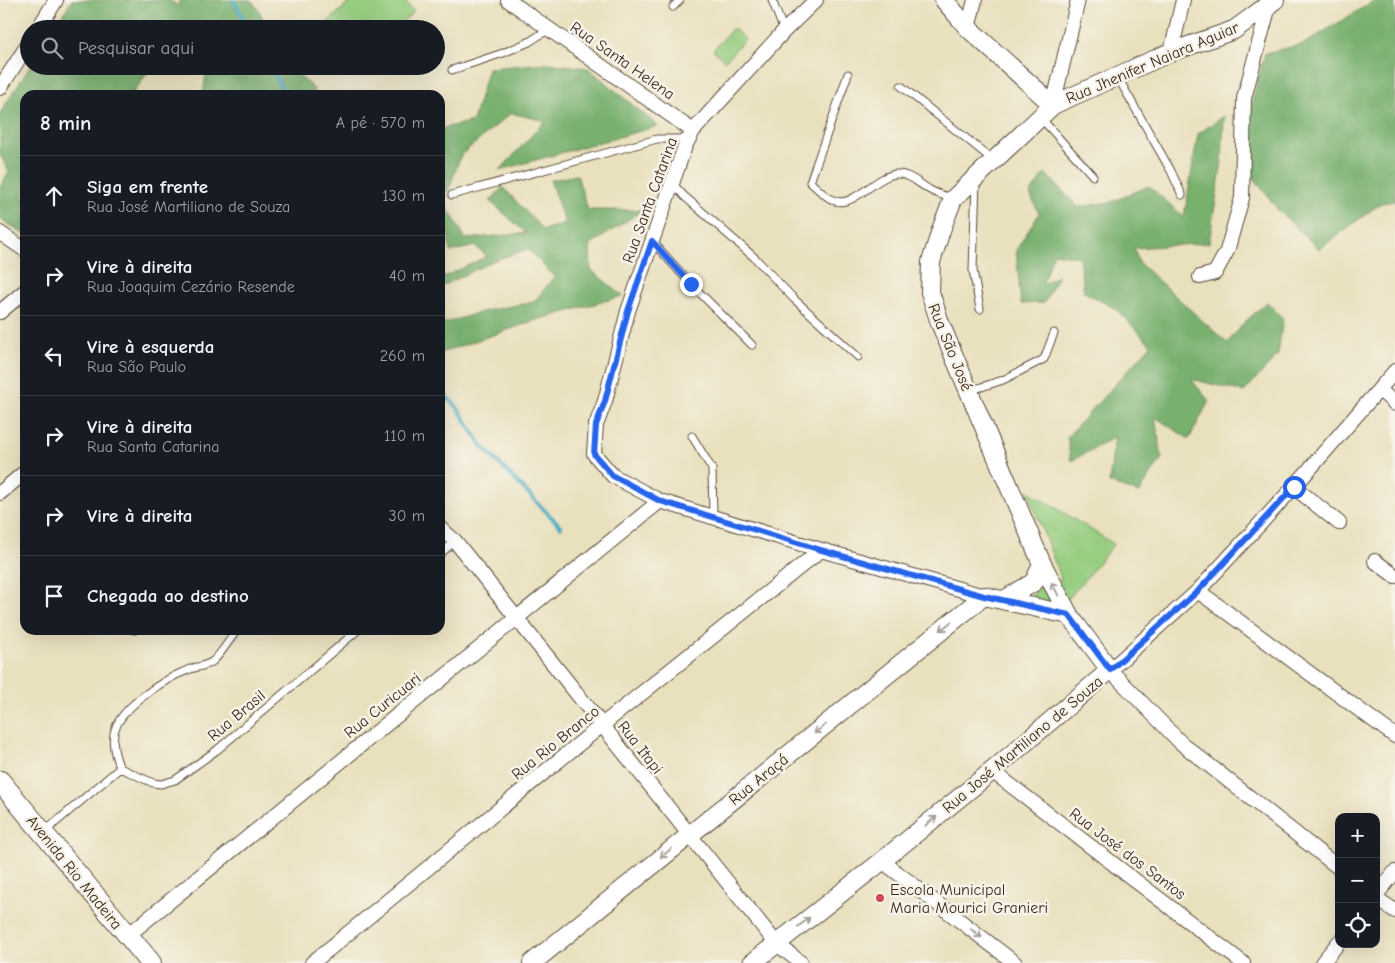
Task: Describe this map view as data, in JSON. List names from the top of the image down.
{
  "streets": {
    "main road": ["Avenida Rio Madeira"],
    "street": [
      "Rua Santa Helena",
      "Rua Jhenifer Naiara Aguiar",
      "Rua Santa Catarina",
      "Rua São José",
      "Rua Curicuari",
      "Rua Rio Branco",
      "Rua José Martiliano de Souza",
      "Rua Itapi",
      "Rua Araçá",
      "Rua José dos Santos"
    ],
    "lane": ["Rua Brasil"]
  },
  "crossings": [
    ["Rua Santa Helena", "Rua Santa Catarina"],
    ["Rua Jhenifer Naiara Aguiar", "Rua São José"],
    ["Rua Santa Catarina", "Rua Curicuari"],
    ["Rua São José", "Rua José Martiliano de Souza"],
    ["Rua Curicuari", "Rua Itapi"],
    ["Rua Curicuari", "Avenida Rio Madeira"],
    ["Rua Rio Branco", "Rua Itapi"],
    ["Rua José Martiliano de Souza", "Rua Itapi"],
    ["Rua José Martiliano de Souza", "Rua José dos Santos"],
    ["Rua Itapi", "Rua Araçá"]
  ],
  "one_way": ["Rua Araçá"],
  "places": ["Escola Municipal Maria Mourici Granieri"],
  "page": {
    "search": "Pesquisar aqui",
    "heading": ["8 min", "A pé · 570 m"],
    "list": [
      ["Siga em frente", "Rua José Martiliano de Souza", "130 m"],
      ["Vire à direita", "Rua Joaquim Cezário Resende", "40 m"],
      ["Vire à esquerda", "Rua São Paulo", "260 m"],
      ["Vire à direita", "Rua Santa Catarina", "110 m"],
      ["Vire à direita", "30 m"],
      "Chegada ao destino"
    ],
    "map_buttons": ["+", "−"]
  }
}
